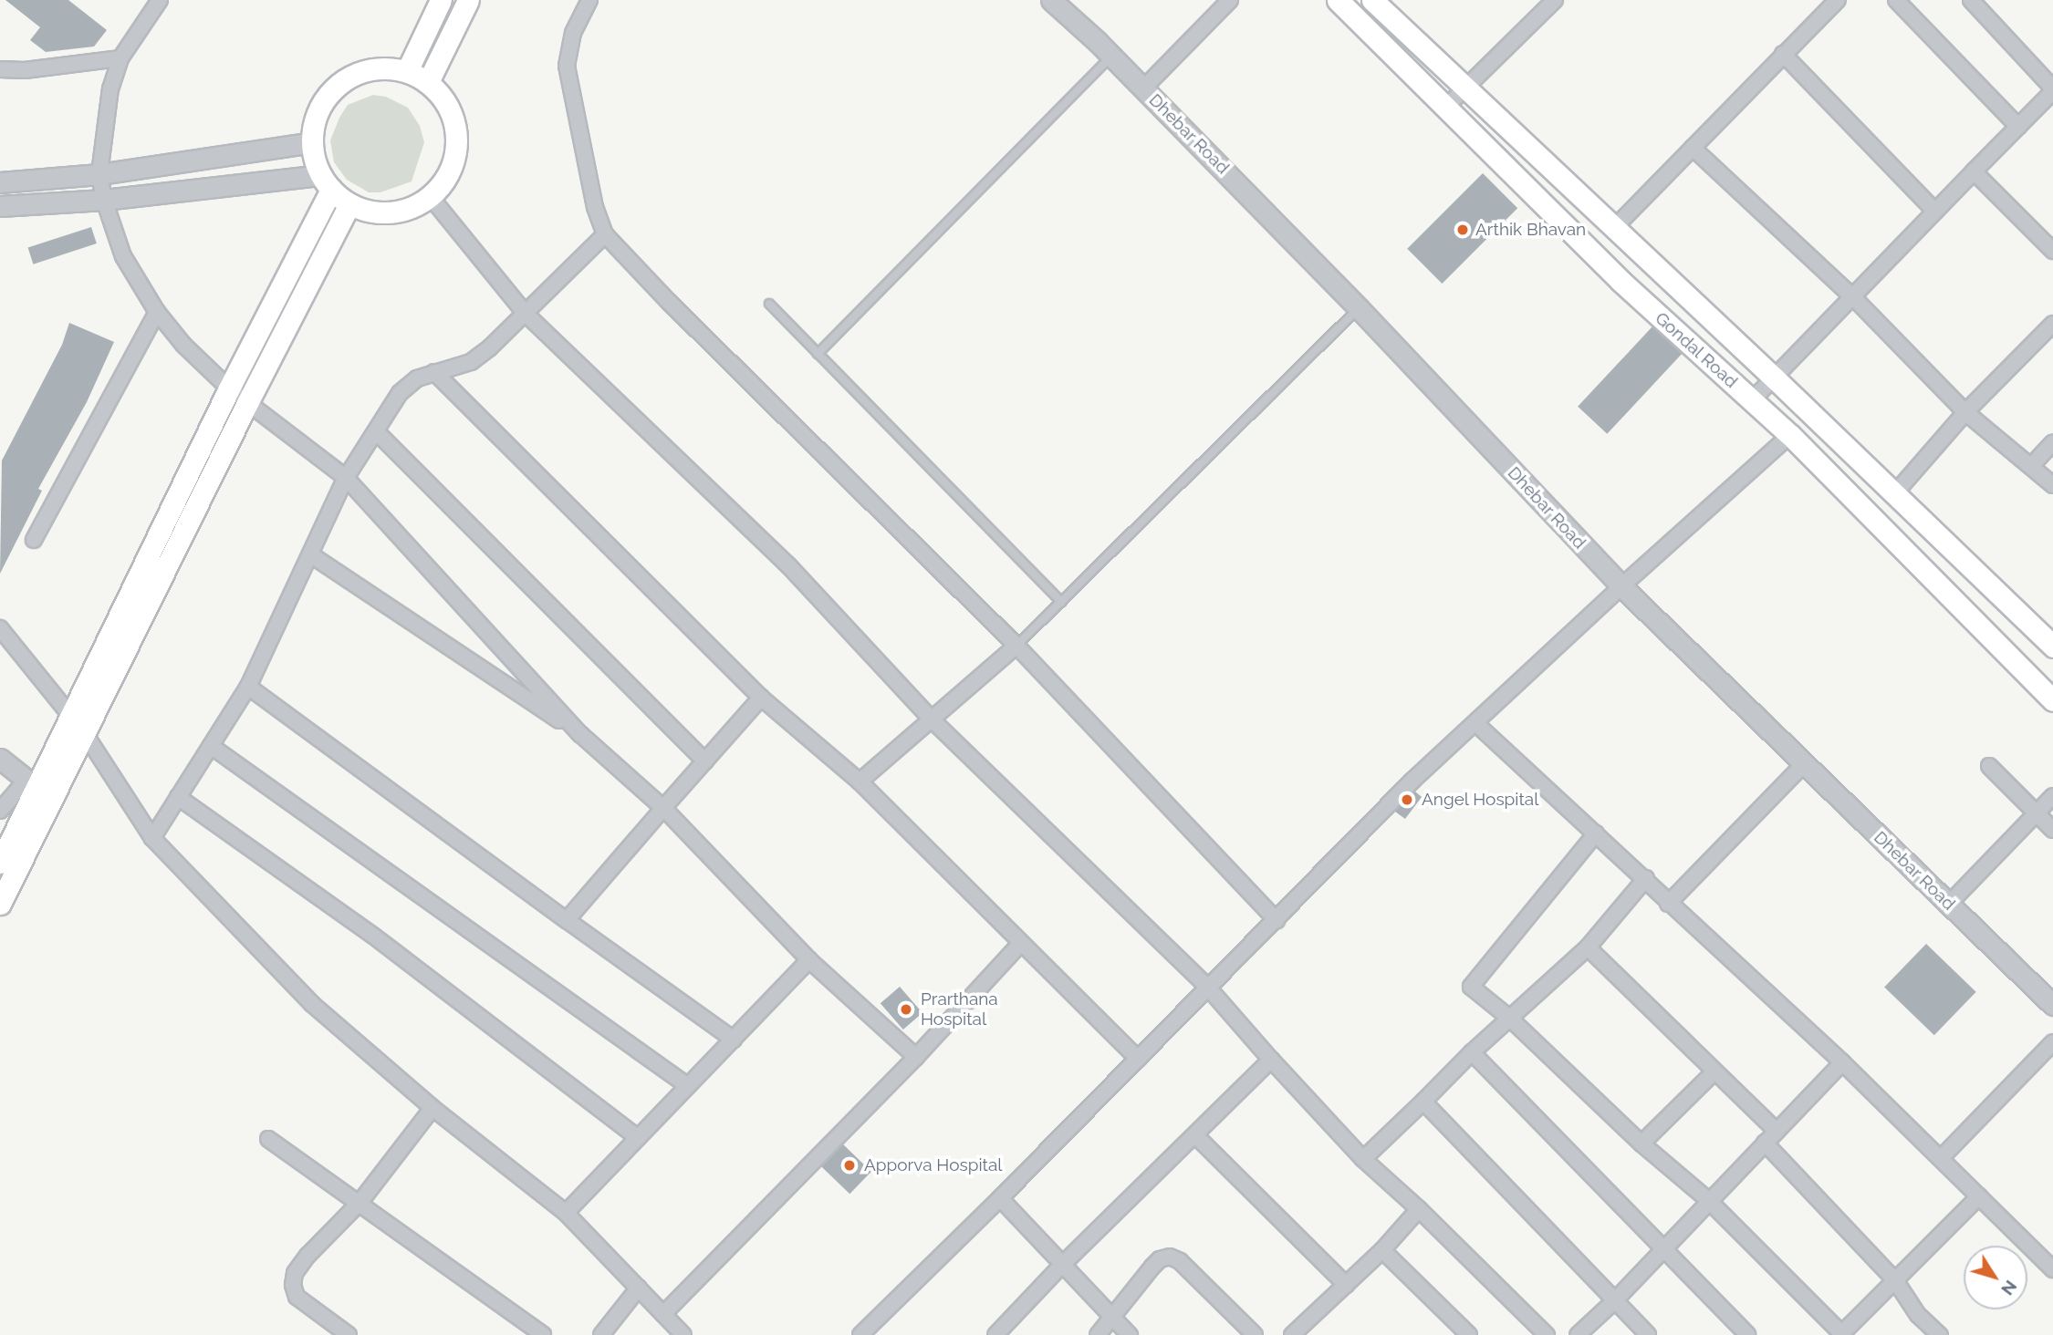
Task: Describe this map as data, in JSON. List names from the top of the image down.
{
  "streets": {
    "main road": ["Gondal Road"],
    "street": ["Dhebar Road"]
  },
  "places": [
    "Arthik Bhavan",
    "Angel Hospital",
    "Prarthana Hospital",
    "Apporva Hospital"
  ],
  "north": "bottom right"
}
